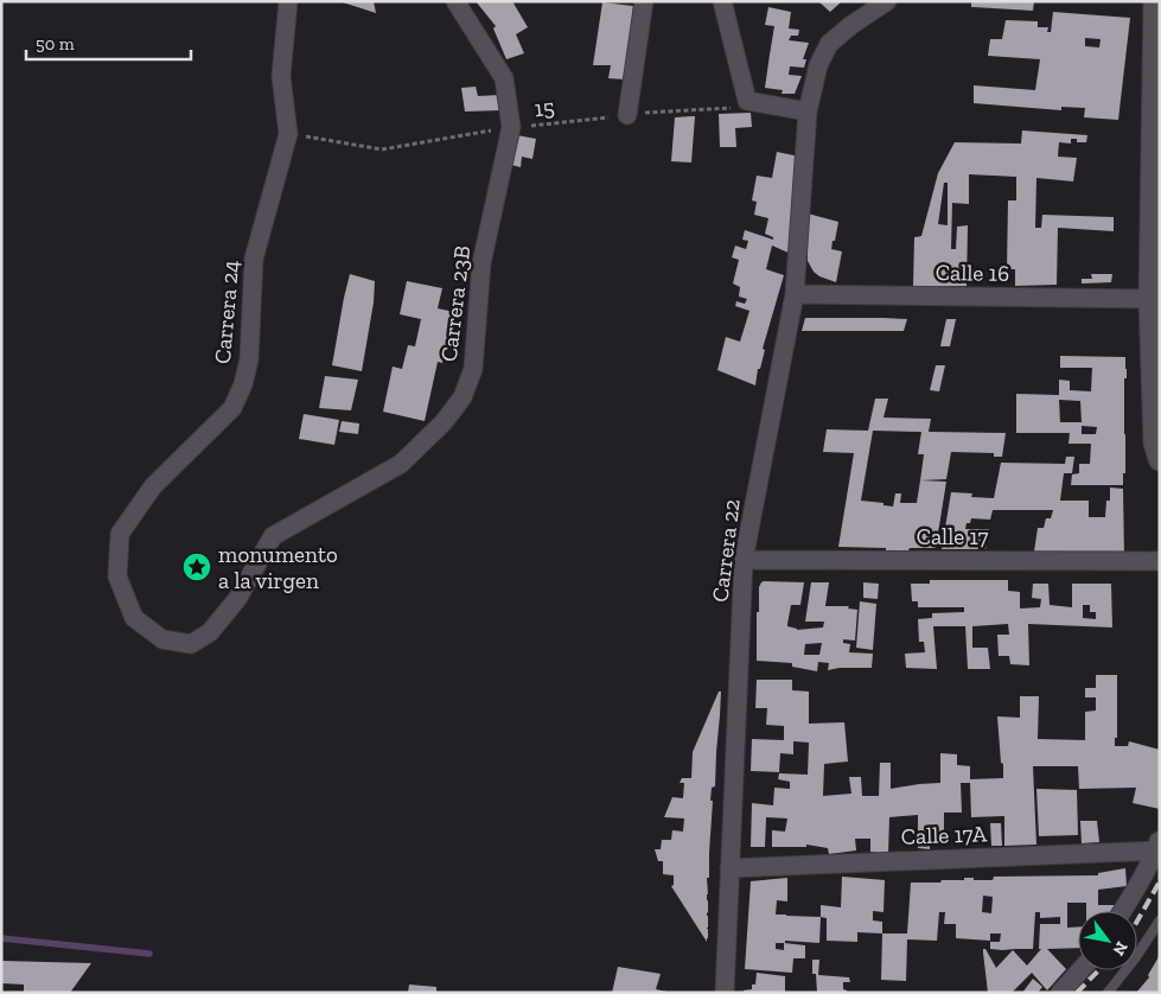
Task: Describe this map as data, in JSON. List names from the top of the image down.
{
  "streets": {
    "street": [
      "Calle 16",
      "Carrera 23B",
      "Carrera 24",
      "Calle 17",
      "Carrera 22",
      "Calle 17A"
    ],
    "path": ["15"]
  },
  "crossings": [
    ["15", "Carrera 23B"],
    ["15", "Carrera 24"],
    ["Calle 16", "Carrera 22"],
    ["Carrera 23B", "Carrera 24"],
    ["Calle 17", "Carrera 22"],
    ["Carrera 22", "Calle 17A"]
  ],
  "places": {
    "place": ["monumento a la virgen"]
  },
  "scale_bar": "50 m",
  "north": "bottom right"
}
